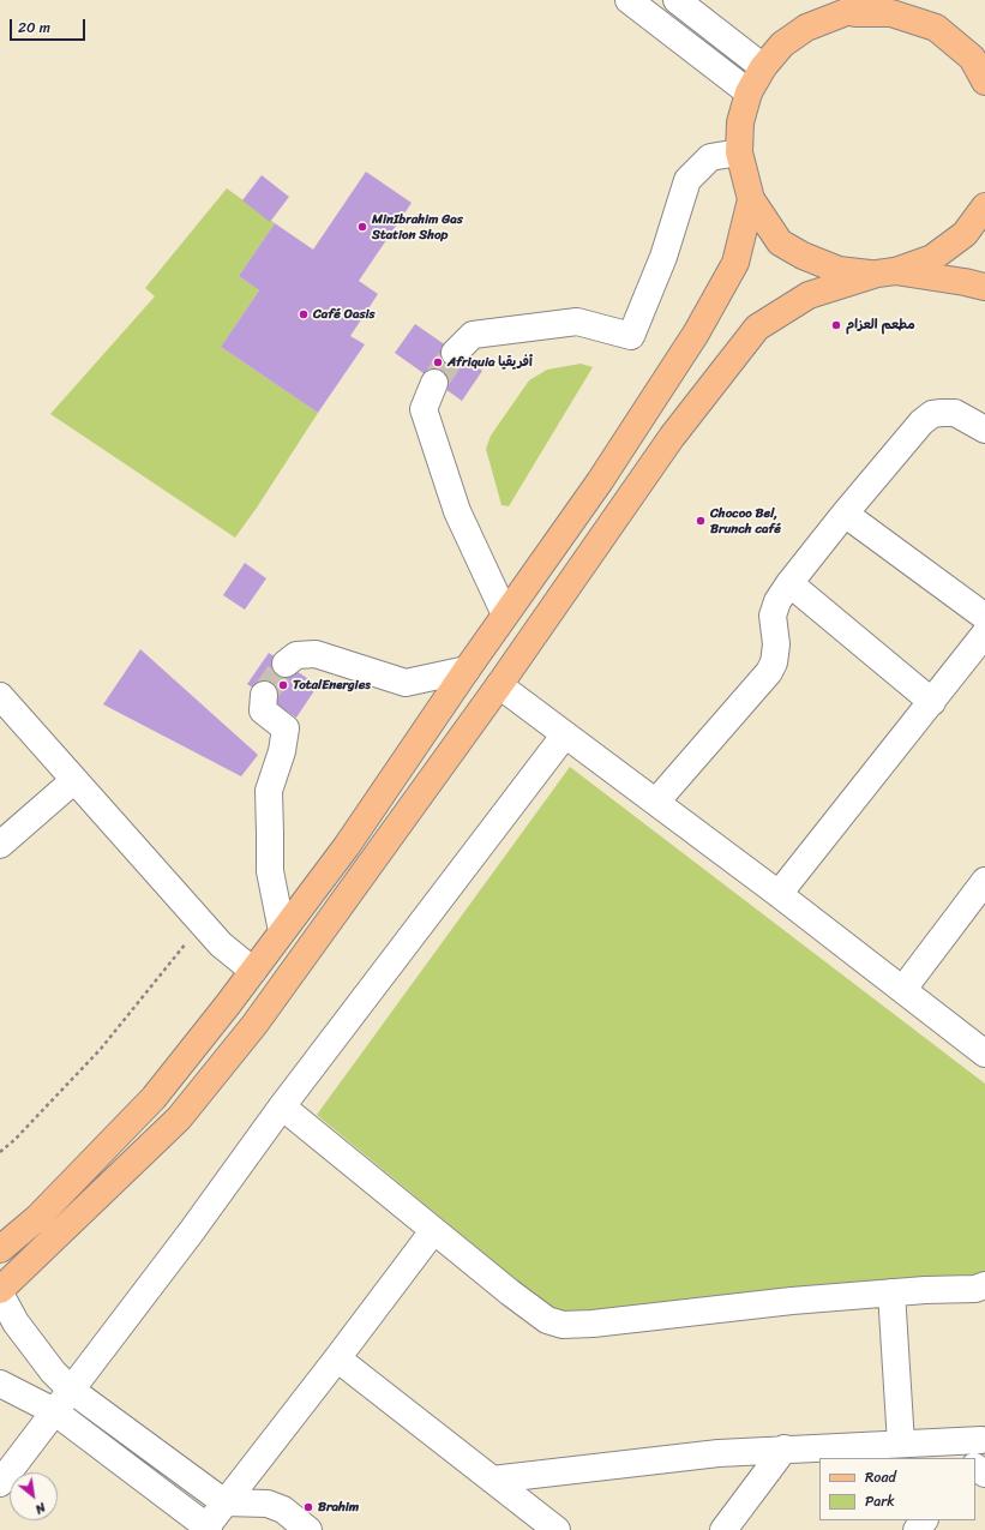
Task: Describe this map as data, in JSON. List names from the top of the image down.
{
  "places": [
    "MinIbrahim Gas Station Shop",
    "Café Oasis",
    "مطعم العزام",
    "Afriquia أفريقيا",
    "Chocoo Bel, Brunch café",
    "TotalEnergies",
    "Brahim"
  ],
  "legend": ["Road", "Park"],
  "scale_bar": "20 m",
  "north": "bottom right"
}
